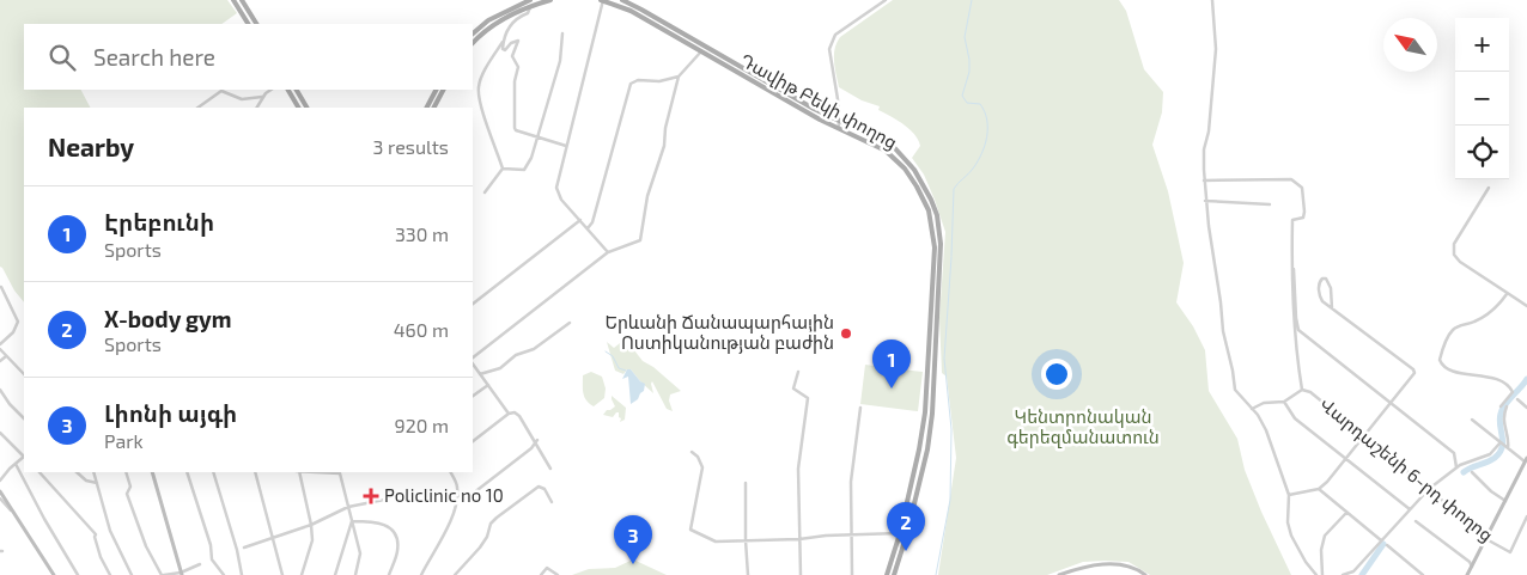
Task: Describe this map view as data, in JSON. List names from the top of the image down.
{
  "streets": {
    "main road": ["Դավիթ Բեկի փողոց"],
    "street": ["Վարդաշենի 6-րդ փողոց"]
  },
  "parks": ["Կենտրոնական գերեզմանատուն"],
  "places": {
    "other": ["Երևանի Ճանապարհային Ոստիկանության բաժին"],
    "health": ["Policlinic no 10"]
  },
  "north": "top left",
  "page": {
    "map_buttons": ["+", "−"],
    "search": "Search here",
    "heading": ["Nearby", "3 results"],
    "list": [
      {
        "mark": "1",
        "name": "Էրեբունի",
        "note": "Sports",
        "value": "330 m"
      },
      {
        "mark": "2",
        "name": "X-body gym",
        "note": "Sports",
        "value": "460 m"
      },
      {
        "mark": "3",
        "name": "Լիոնի այգի",
        "note": "Park",
        "value": "920 m"
      }
    ],
    "pins": ["1", "2", "3"]
  }
}
